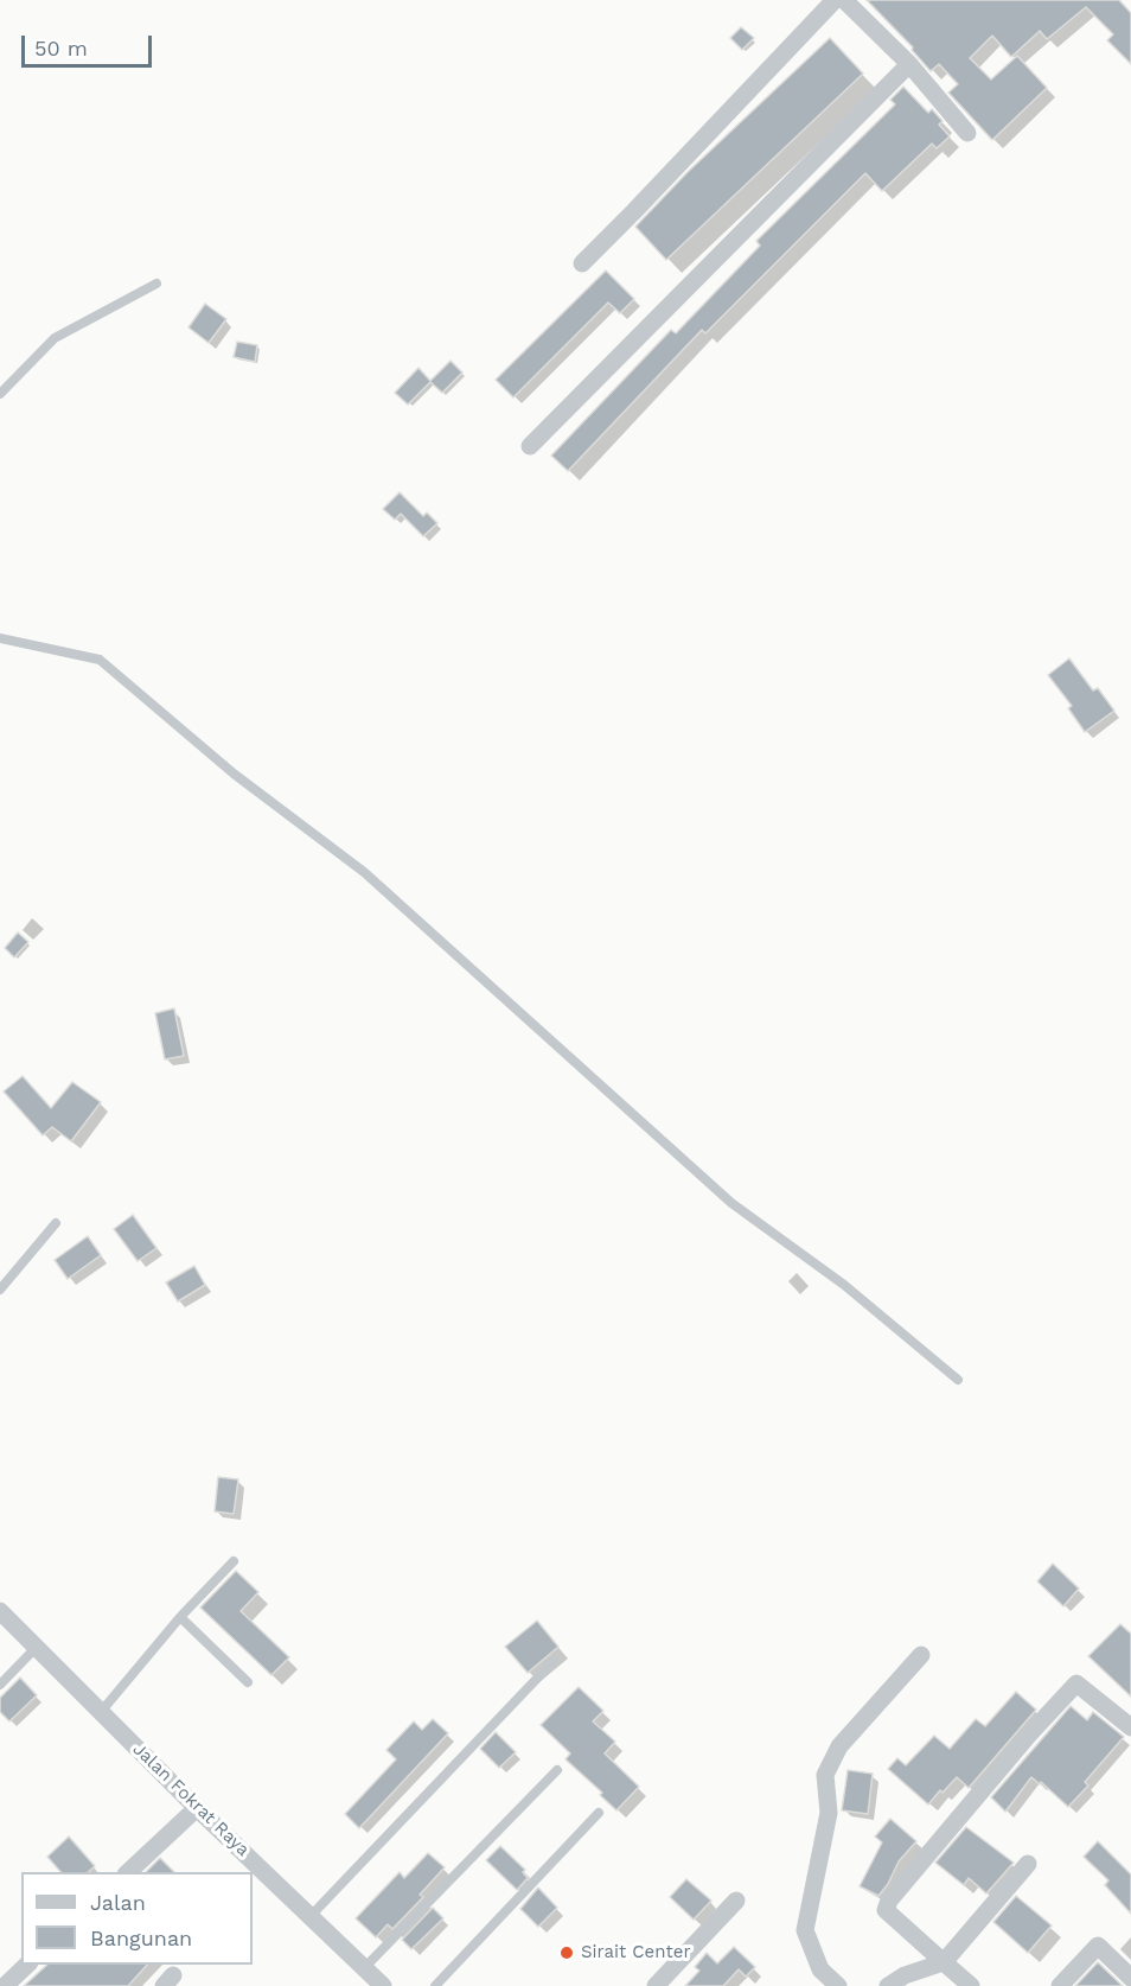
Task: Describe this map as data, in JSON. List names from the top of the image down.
{
  "streets": {
    "street": ["Jalan Fokrat Raya"]
  },
  "places": ["Sirait Center"],
  "legend": ["Jalan", "Bangunan"],
  "scale_bar": "50 m"
}
